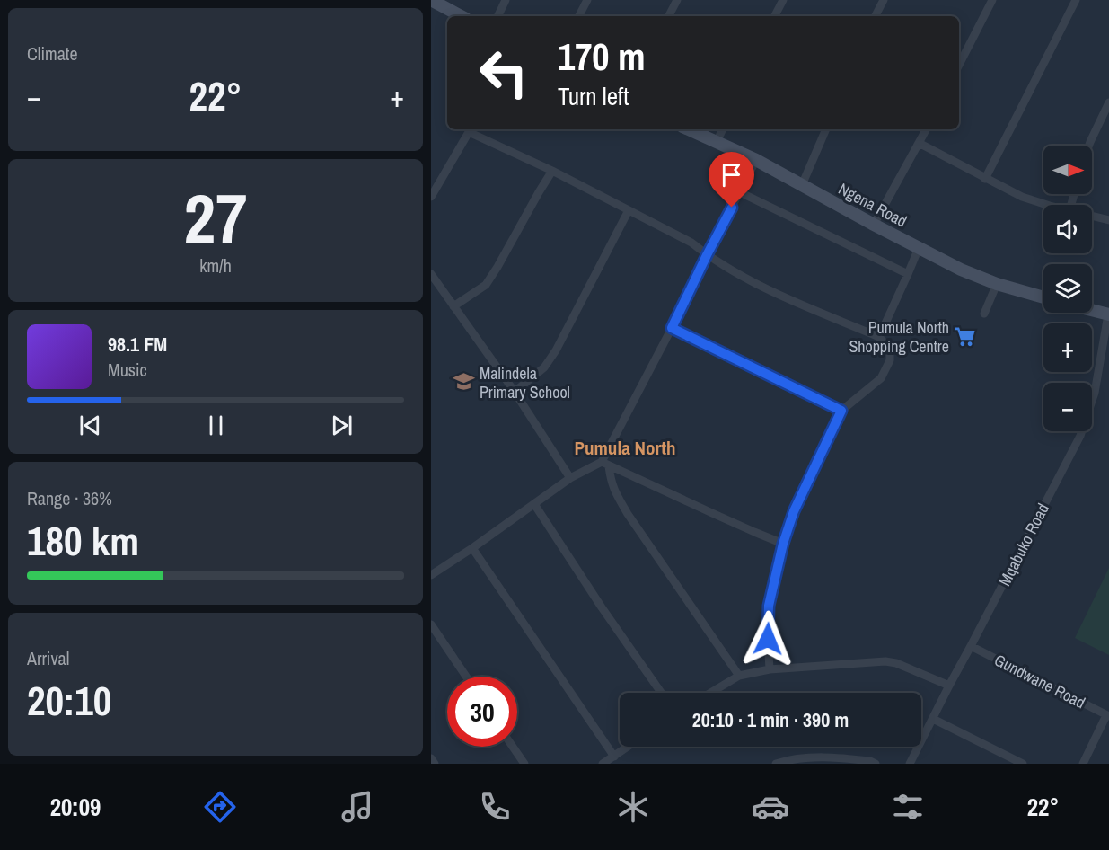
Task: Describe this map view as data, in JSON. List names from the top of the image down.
{
  "streets": {
    "street": ["Ngena Road", "Mqabuko Road", "Gundwane Road"]
  },
  "crossings": [
    ["Mqabuko Road", "Gundwane Road"]
  ],
  "districts": ["Pumula North"],
  "places": {
    "supermarket": ["Pumula North Shopping Centre"],
    "school or university": ["Malindela Primary School"]
  },
  "north": "right",
  "page": {
    "tile": [
      "Climate",
      ["27", "km/h"],
      ["Range · 36%", "180 km"],
      ["Arrival", "20:10"]
    ],
    "turn": ["170 m", "Turn left"],
    "heat": ["−", "22°", "+"],
    "map_buttons": ["+", "−"],
    "song": ["98.1 FM", "Music"],
    "limit": "30",
    "trip": "20:10 · 1 min · 390 m",
    "tabs": ["20:09", "22°"]
  }
}
